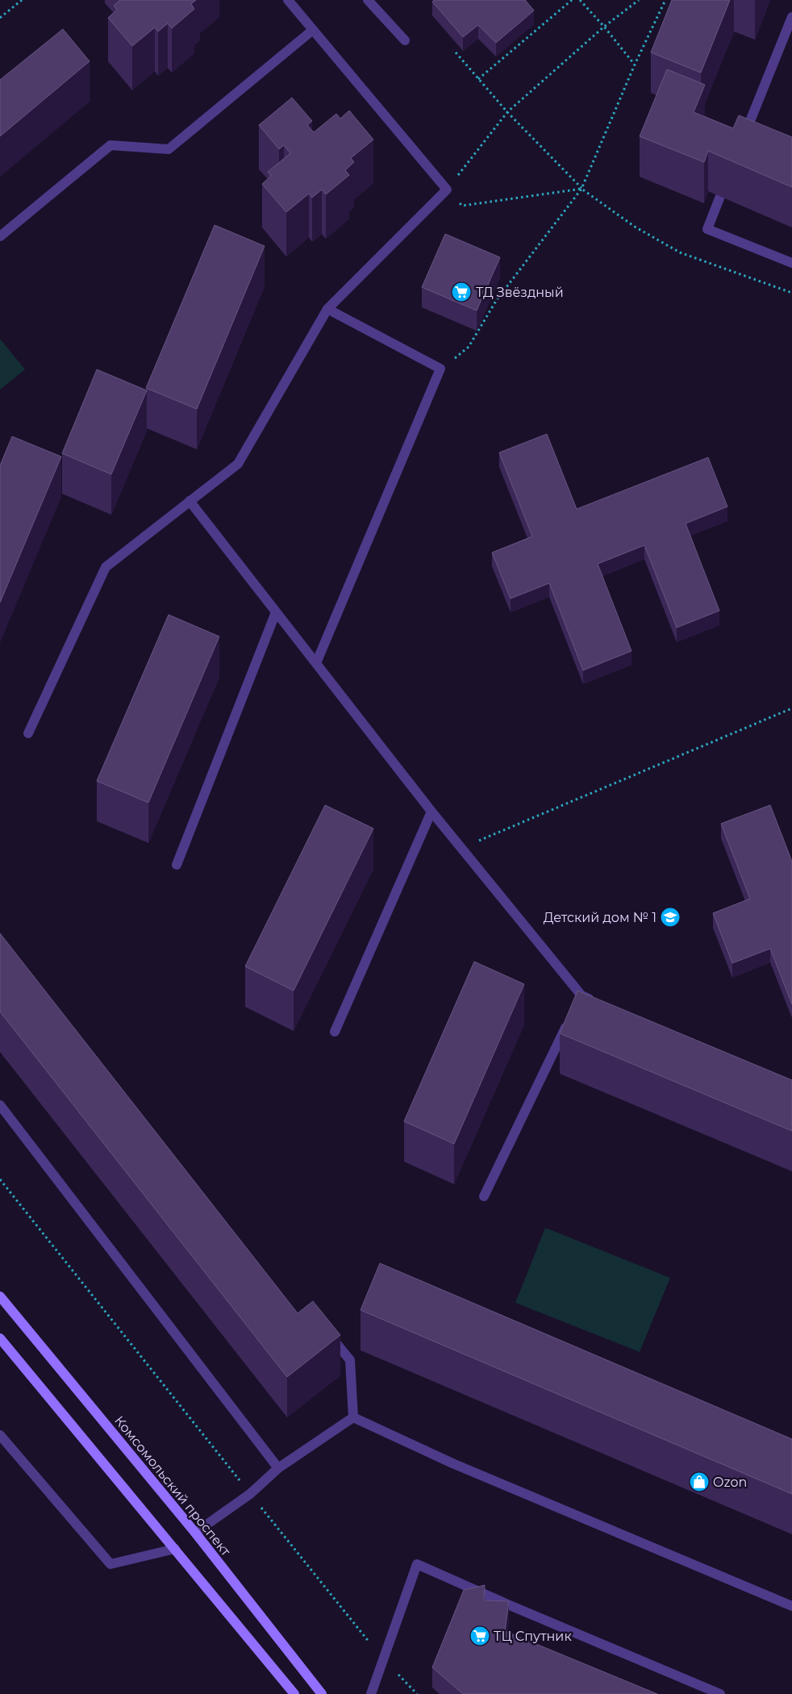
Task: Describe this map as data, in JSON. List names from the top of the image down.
{
  "streets": {
    "main road": ["Комсомольский проспект"]
  },
  "places": {
    "supermarket": ["ТД Звёздный", "ТЦ Спутник"],
    "school or university": ["Детский дом № 1"],
    "shop": ["Ozon"]
  }
}
